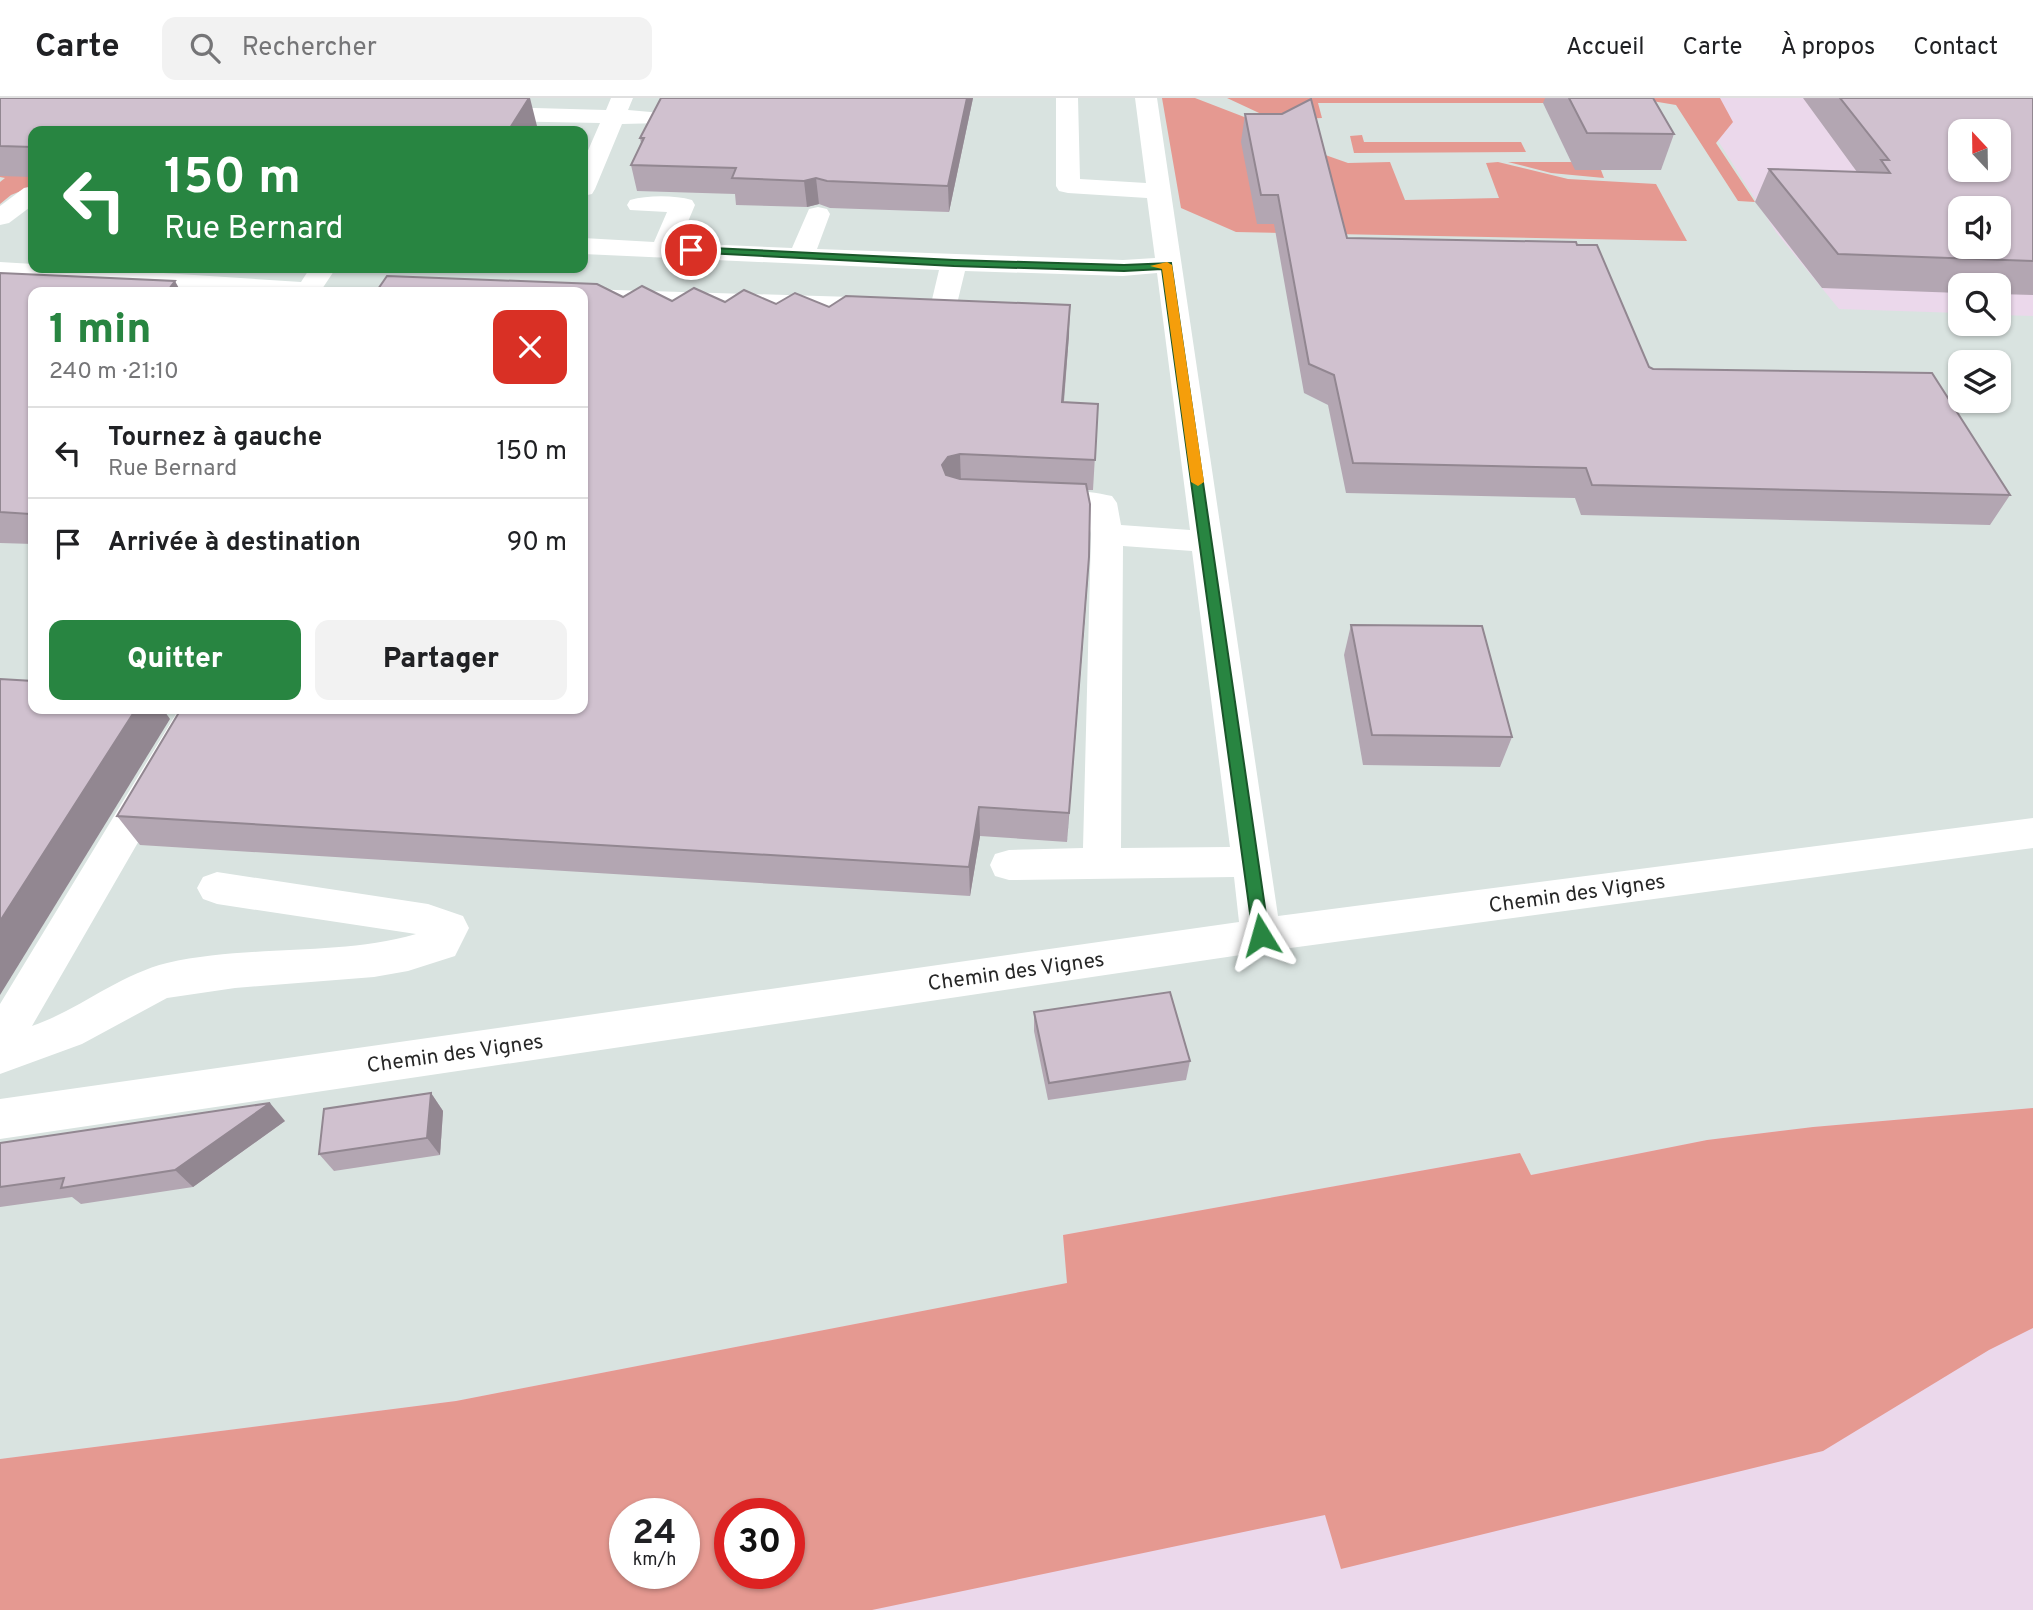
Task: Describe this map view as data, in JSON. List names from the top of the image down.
{
  "streets": {
    "street": ["Chemin des Vignes"]
  },
  "north": "top",
  "page": {
    "header": "Carte",
    "search": "Rechercher",
    "nav": [
      "Accueil",
      "Carte",
      "À propos",
      "Contact"
    ],
    "turn": ["150 m", "Rue Bernard"],
    "heading": ["1 min", "240 m · 21:10"],
    "list": [
      {
        "name": "Tournez à gauche",
        "note": "Rue Bernard",
        "value": "150 m"
      },
      {
        "name": "Arrivée à destination",
        "value": "90 m"
      }
    ],
    "buttons": ["Quitter", "Partager"],
    "speed": "24 km/h",
    "limit": "30"
  }
}
